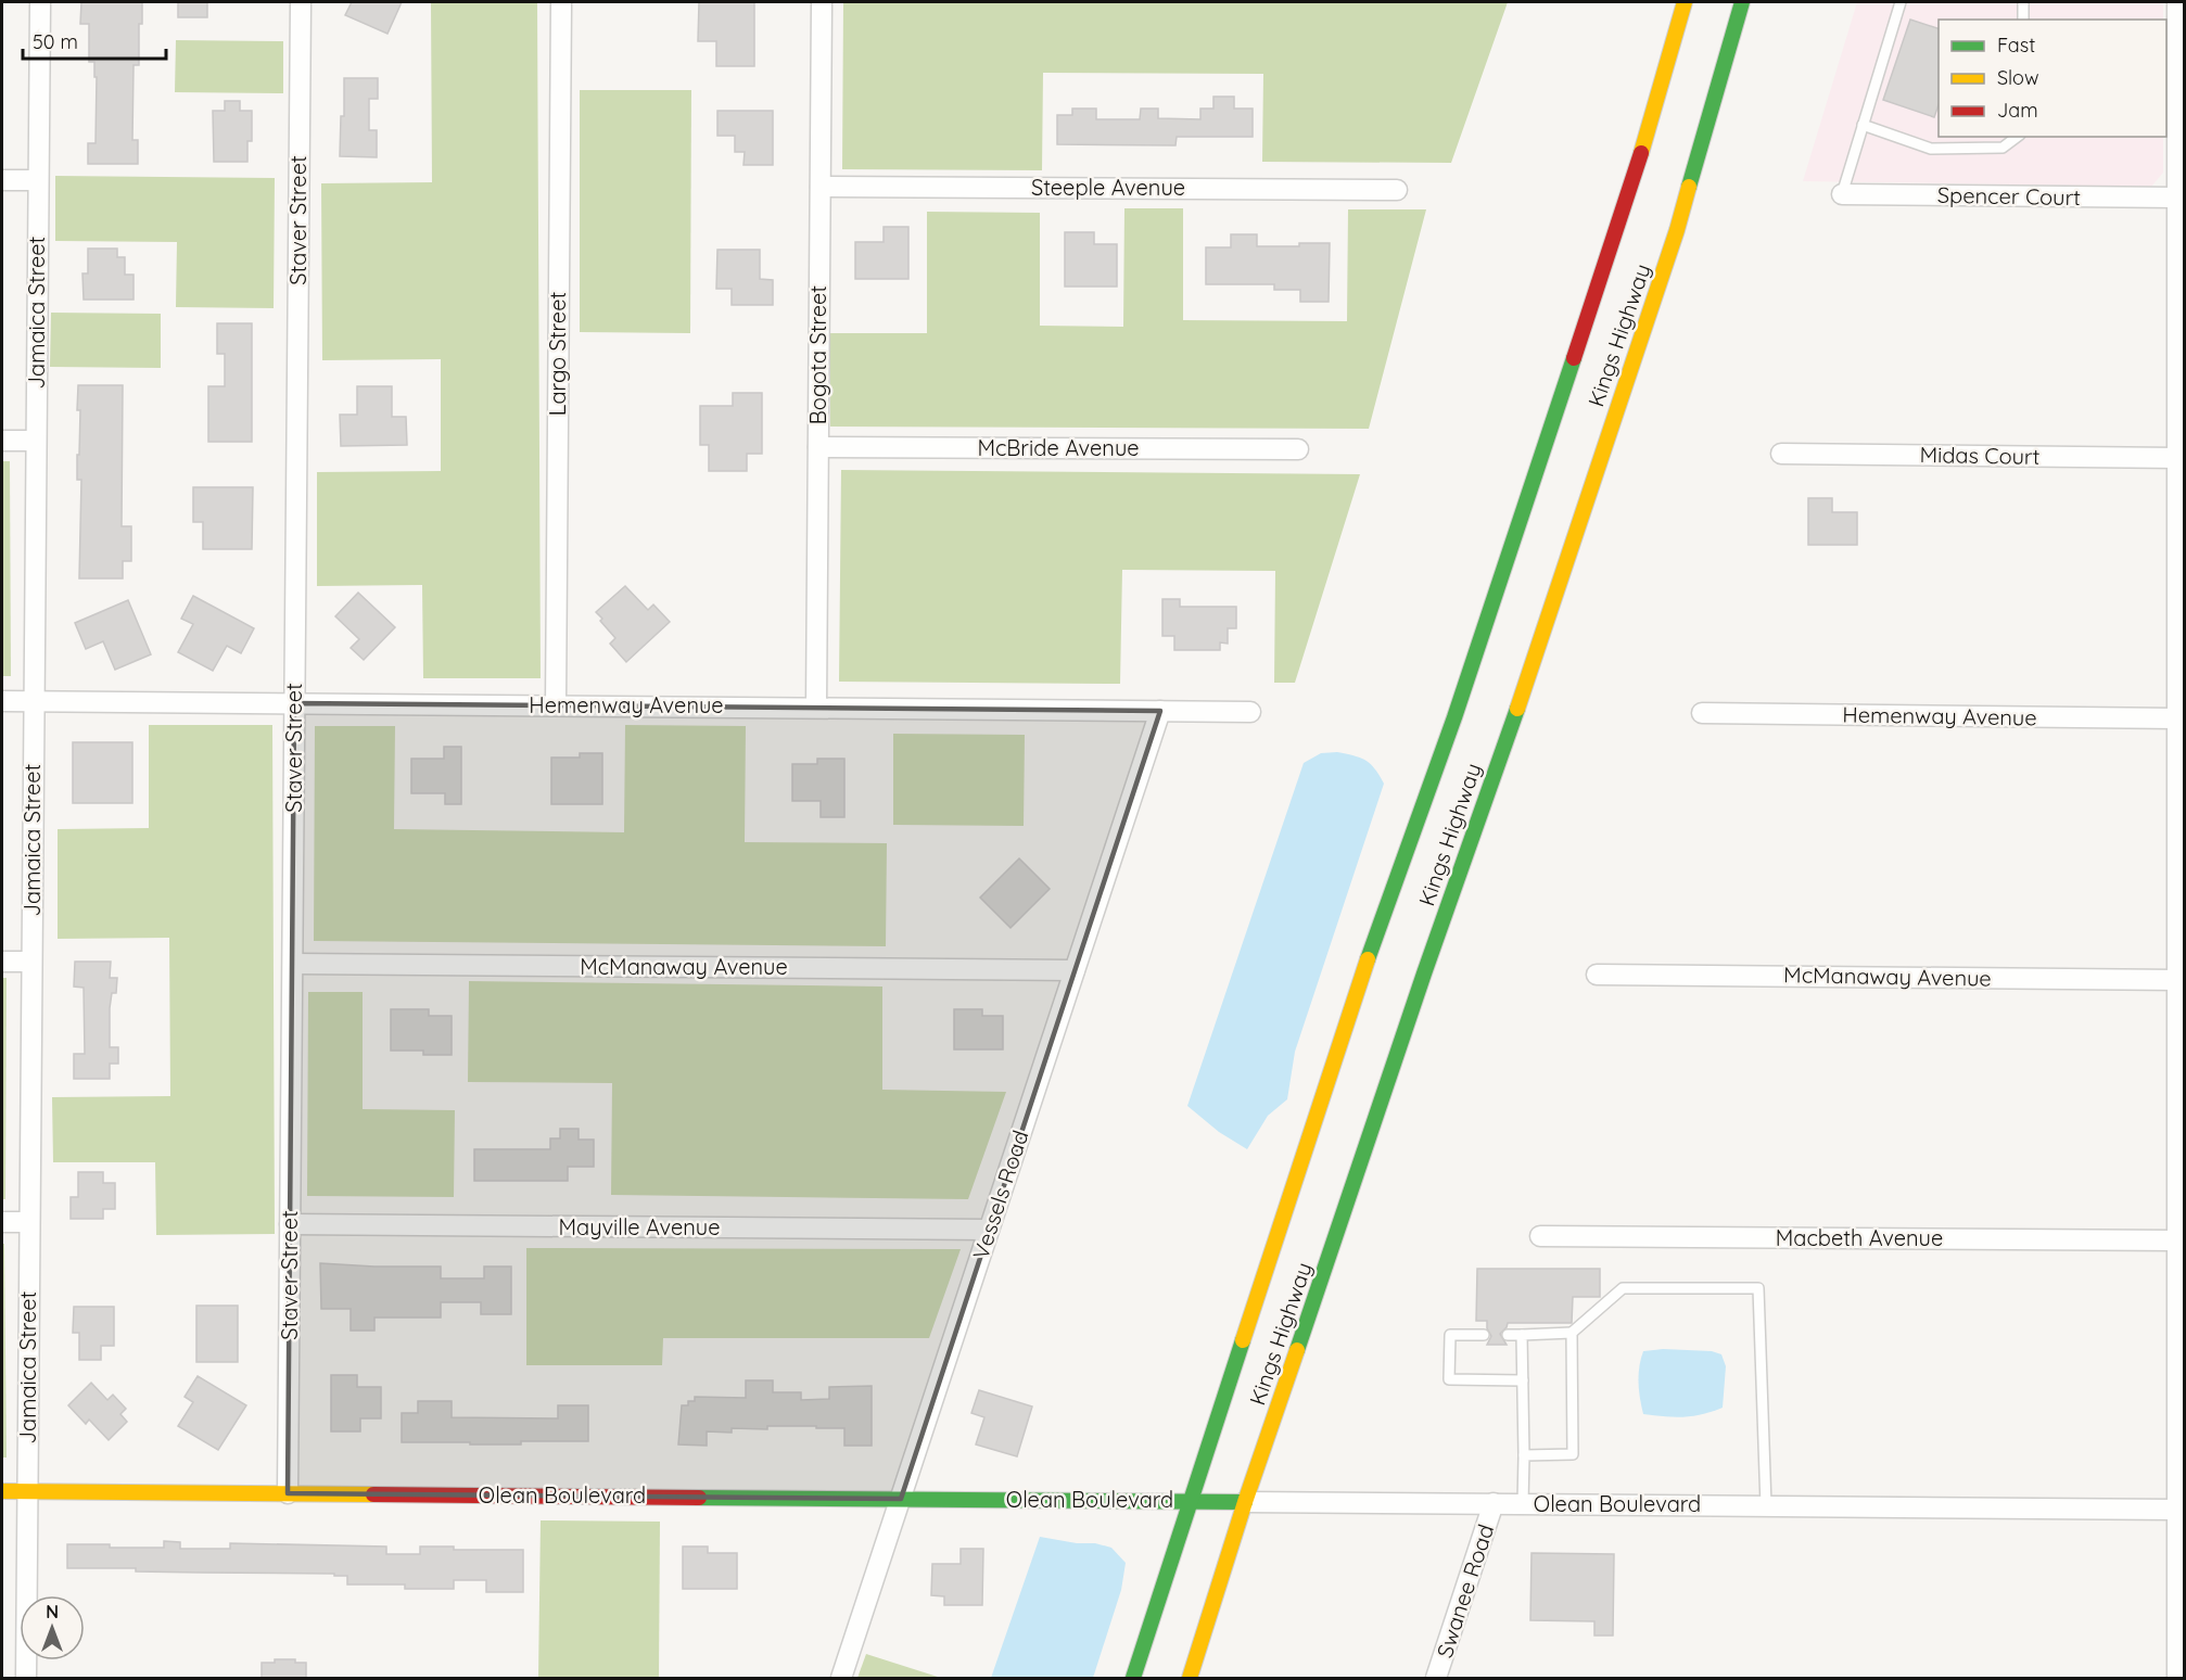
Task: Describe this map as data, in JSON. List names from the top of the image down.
{
  "streets": {
    "main road": ["Kings Highway", "Olean Boulevard"],
    "street": [
      "Steeple Avenue",
      "Spencer Court",
      "Staver Street",
      "Jamaica Street",
      "Largo Street",
      "Bogota Street",
      "McBride Avenue",
      "Midas Court",
      "Hemenway Avenue",
      "McManaway Avenue",
      "Vessels Road",
      "Mayville Avenue",
      "Macbeth Avenue",
      "Swanee Road"
    ]
  },
  "crossings": [
    ["Steeple Avenue", "Bogota Street"],
    ["Staver Street", "Hemenway Avenue"],
    ["Staver Street", "McManaway Avenue"],
    ["Staver Street", "Mayville Avenue"],
    ["Staver Street", "Olean Boulevard"],
    ["Jamaica Street", "Hemenway Avenue"],
    ["Jamaica Street", "Olean Boulevard"],
    ["Kings Highway", "Olean Boulevard"],
    ["Largo Street", "Hemenway Avenue"],
    ["Bogota Street", "McBride Avenue"],
    ["Bogota Street", "Hemenway Avenue"],
    ["Hemenway Avenue", "Vessels Road"],
    ["McManaway Avenue", "Vessels Road"],
    ["Vessels Road", "Mayville Avenue"],
    ["Vessels Road", "Olean Boulevard"],
    ["Olean Boulevard", "Swanee Road"]
  ],
  "legend": ["Fast", "Slow", "Jam"],
  "scale_bar": "50 m",
  "north": "top"
}
